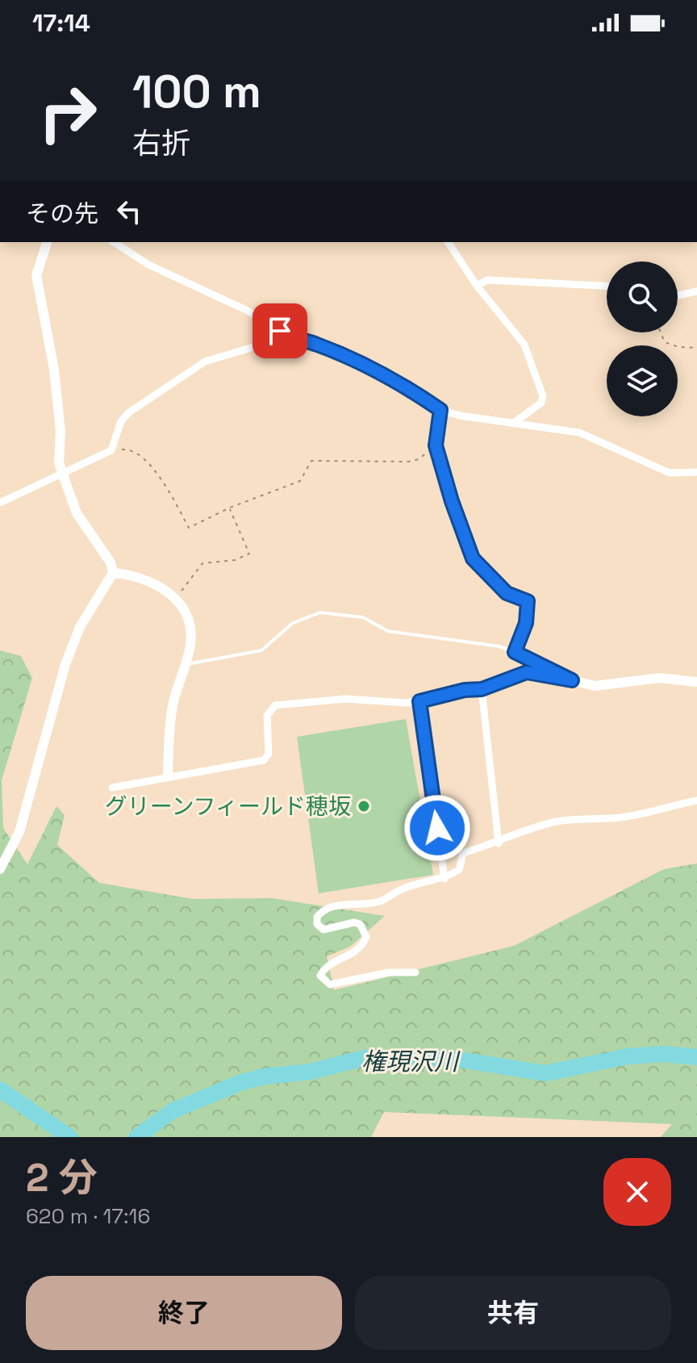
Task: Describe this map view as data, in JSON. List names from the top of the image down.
{
  "water": ["権現沢川"],
  "places": ["グリーンフィールド穂坂"],
  "page": {
    "status": "17:14",
    "turn": ["100 m", "右折"],
    "then": "その先",
    "heading": ["2 分", "620 m · 17:16"],
    "buttons": ["終了", "共有"]
  }
}
